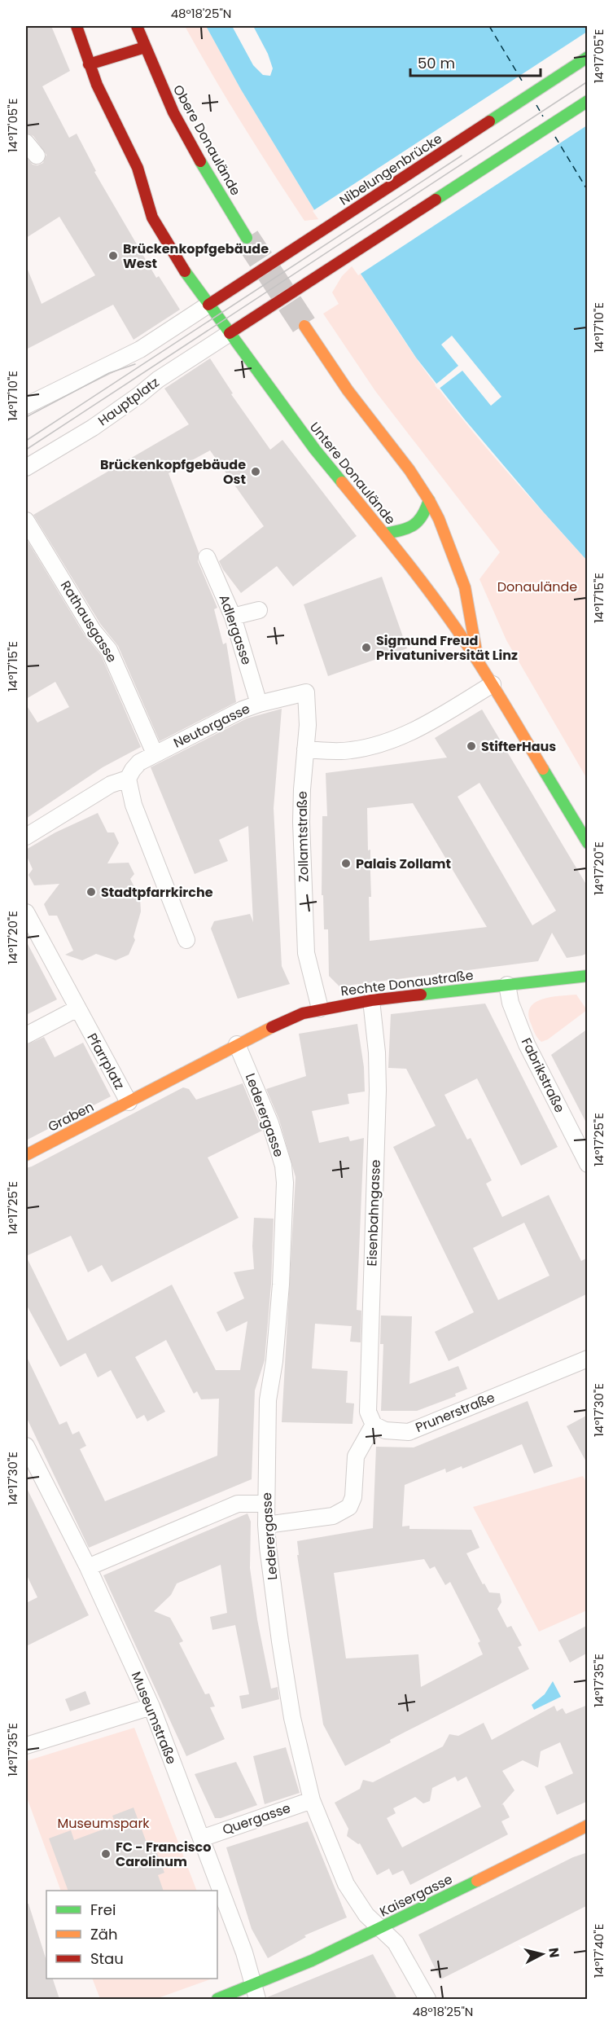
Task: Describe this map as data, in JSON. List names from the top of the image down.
{
  "streets": {
    "main road": [
      "Obere Donaulände",
      "Nibelungenbrücke",
      "Untere Donaulände",
      "Rechte Donaustraße",
      "Pfarrplatz",
      "Graben",
      "Kaisergasse"
    ],
    "street": [
      "Hauptplatz",
      "Rathausgasse",
      "Adlergasse",
      "Neutorgasse",
      "Zollamtstraße",
      "Fabrikstraße",
      "Lederergasse",
      "Eisenbahngasse",
      "Prunerstraße",
      "Museumstraße",
      "Quergasse"
    ]
  },
  "crossings": [
    ["Nibelungenbrücke", "Untere Donaulände"],
    ["Hauptplatz", "Untere Donaulände"],
    ["Rathausgasse", "Neutorgasse"],
    ["Adlergasse", "Neutorgasse"],
    ["Neutorgasse", "Zollamtstraße"],
    ["Zollamtstraße", "Rechte Donaustraße"],
    ["Rechte Donaustraße", "Pfarrplatz"],
    ["Rechte Donaustraße", "Fabrikstraße"],
    ["Rechte Donaustraße", "Lederergasse"],
    ["Rechte Donaustraße", "Eisenbahngasse"],
    ["Pfarrplatz", "Lederergasse"],
    ["Pfarrplatz", "Graben"],
    ["Lederergasse", "Quergasse"],
    ["Lederergasse", "Kaisergasse"],
    ["Eisenbahngasse", "Prunerstraße"],
    ["Museumstraße", "Quergasse"],
    ["Museumstraße", "Kaisergasse"]
  ],
  "parks": ["Donaulände", "Museumspark"],
  "places": [
    "Brückenkopfgebäude West",
    "Brückenkopfgebäude Ost",
    "Sigmund Freud Privatuniversität Linz",
    "StifterHaus",
    "Palais Zollamt",
    "Stadtpfarrkirche",
    "FC - Francisco Carolinum"
  ],
  "legend": ["Frei", "Zäh", "Stau"],
  "scale_bar": "50 m",
  "north": "right",
  "coordinates": [
    "48°18'25\"N",
    "14°17'05\"E",
    "14°17'10\"E",
    "14°17'15\"E",
    "14°17'20\"E",
    "14°17'25\"E",
    "14°17'30\"E",
    "14°17'35\"E",
    "14°17'40\"E"
  ]
}
